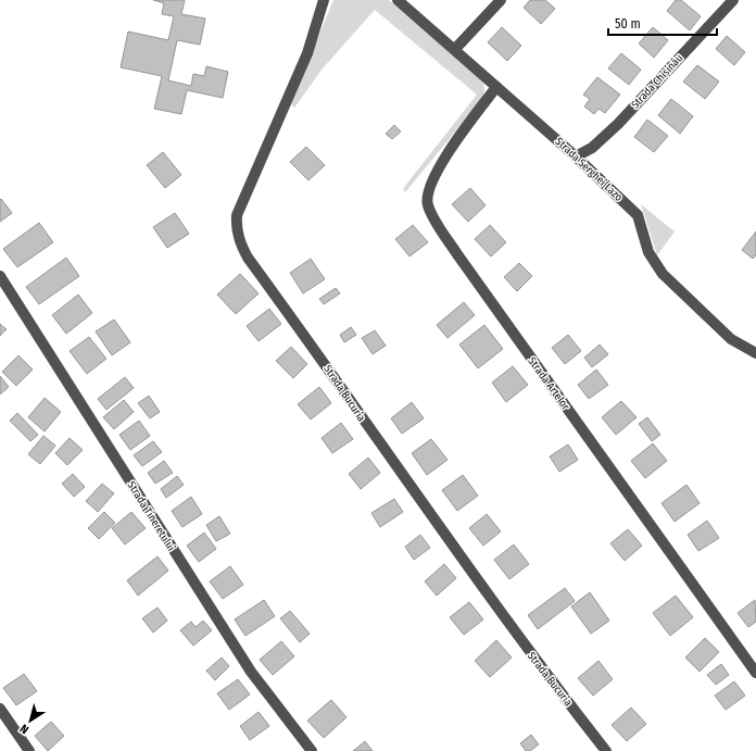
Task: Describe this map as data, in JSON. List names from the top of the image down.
{
  "streets": {
    "street": [
      "Strada Chișinău",
      "Strada Serghei Lazo",
      "Strada Artelor",
      "Strada Bucuria",
      "Strada Tineretului"
    ]
  },
  "crossings": [
    ["Strada Chișinău", "Strada Serghei Lazo"],
    ["Strada Serghei Lazo", "Strada Artelor"]
  ],
  "scale_bar": "50 m",
  "north": "bottom left"
}
